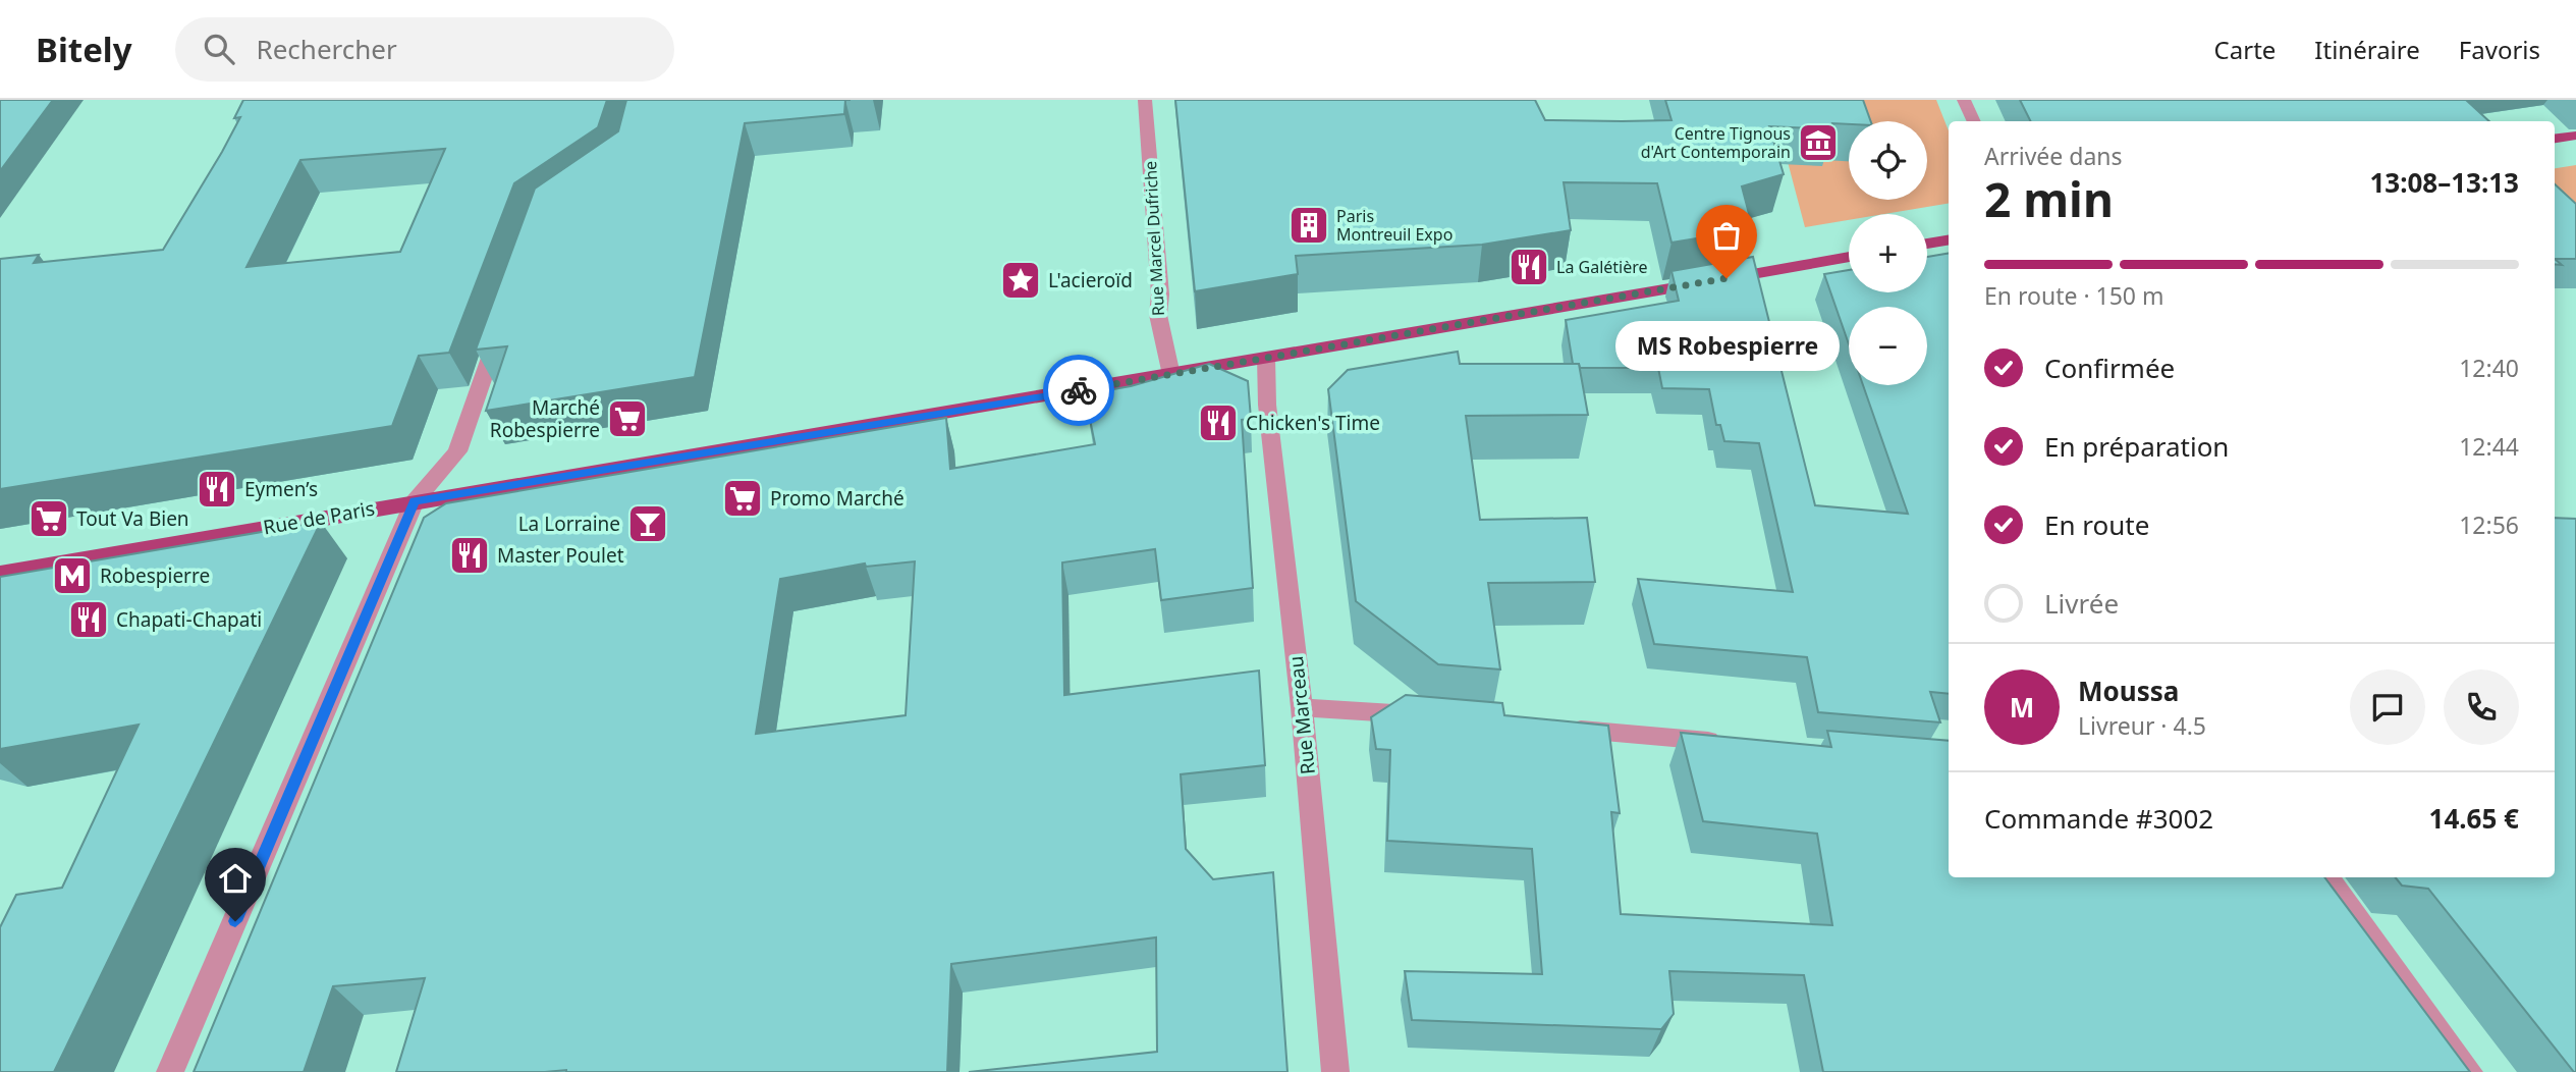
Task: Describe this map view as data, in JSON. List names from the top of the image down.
{
  "streets": {
    "main road": ["Rue de Paris"],
    "street": ["Rue Marcel Dufriche", "Rue Marceau"]
  },
  "crossings": [
    ["Rue Marcel Dufriche", "Rue de Paris"],
    ["Rue de Paris", "Rue Marceau"]
  ],
  "places": {
    "museum": ["Centre Tignous d'Art Contemporain"],
    "building": ["Paris Montreuil Expo"],
    "restaurant": [
      "La Galétière",
      "Chicken's Time",
      "Eymen’s",
      "Master Poulet",
      "Chapati-Chapati"
    ],
    "other": ["MS Robespierre"],
    "place": ["L'acieroïd"],
    "supermarket": ["Marché Robespierre", "Promo Marché", "Tout Va Bien"],
    "bar": ["La Lorraine"],
    "metro station": ["Robespierre"]
  },
  "page": {
    "header": "Bitely",
    "search": "Rechercher",
    "nav": ["Carte", "Itinéraire", "Favoris"],
    "map_buttons": ["+", "−"],
    "heading": ["2 min", "Arrivée dans", "13:08–13:13"],
    "panel": [
      "Moussa",
      "Livreur · 4.5",
      "Commande #3002",
      "14.65 €"
    ],
    "bar": "En route · 150 m",
    "bubble": "MS Robespierre",
    "list": [
      ["Confirmée", "12:40"],
      ["En préparation", "12:44"],
      ["En route", "12:56"],
      "Livrée"
    ],
    "round": "M"
  }
}
